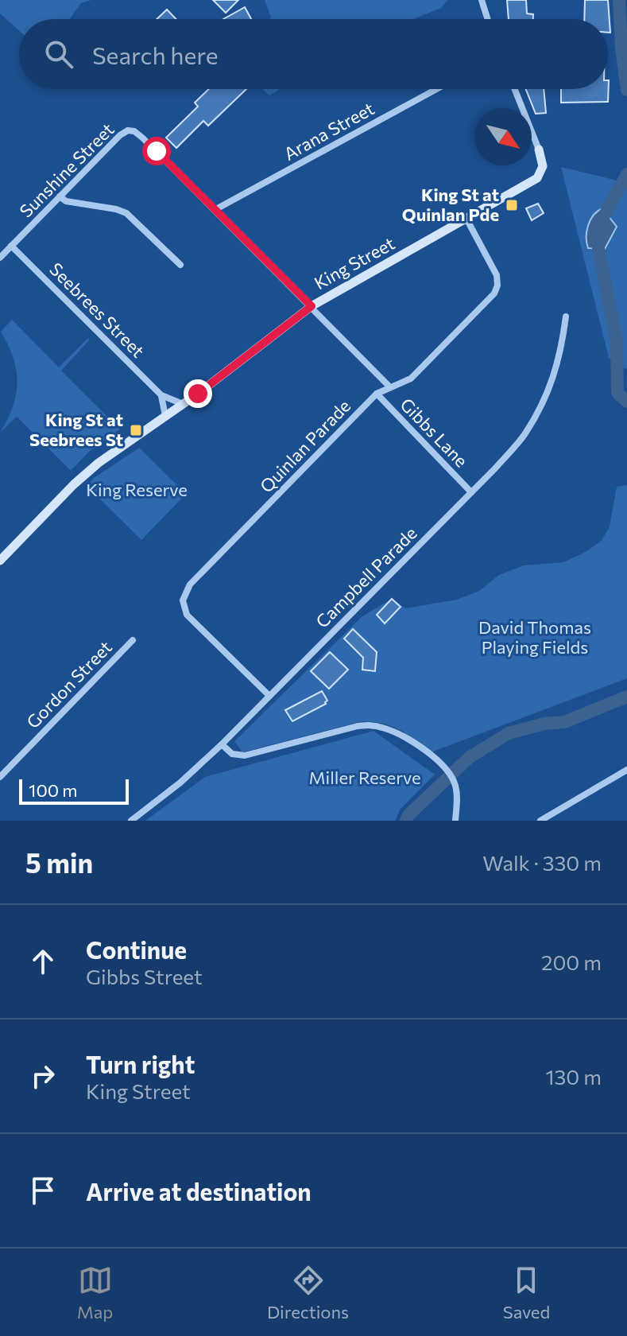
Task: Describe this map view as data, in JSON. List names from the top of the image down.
{
  "streets": {
    "street": [
      "Arana Street",
      "Sunshine Street",
      "King Street",
      "Seebrees Street",
      "Gibbs Lane",
      "Quinlan Parade",
      "Campbell Parade",
      "Gordon Street"
    ]
  },
  "crossings": [
    ["Arana Street", "Sunshine Street"],
    ["Sunshine Street", "Seebrees Street"],
    ["King Street", "Seebrees Street"],
    ["King Street", "Quinlan Parade"],
    ["Gibbs Lane", "Quinlan Parade"],
    ["Gibbs Lane", "Campbell Parade"],
    ["Quinlan Parade", "Campbell Parade"]
  ],
  "parks": ["King Reserve", "David Thomas Playing Fields", "Miller Reserve"],
  "places": {
    "transit": ["King St at Quinlan Pde", "King St at Seebrees St"]
  },
  "scale_bar": "100 m",
  "north": "bottom right",
  "page": {
    "search": "Search here",
    "scale": "100 m",
    "heading": ["5 min", "Walk · 330 m"],
    "list": [
      ["Continue", "Gibbs Street", "200 m"],
      ["Turn right", "King Street", "130 m"],
      "Arrive at destination"
    ],
    "nav": ["Map", "Directions", "Saved"]
  }
}
